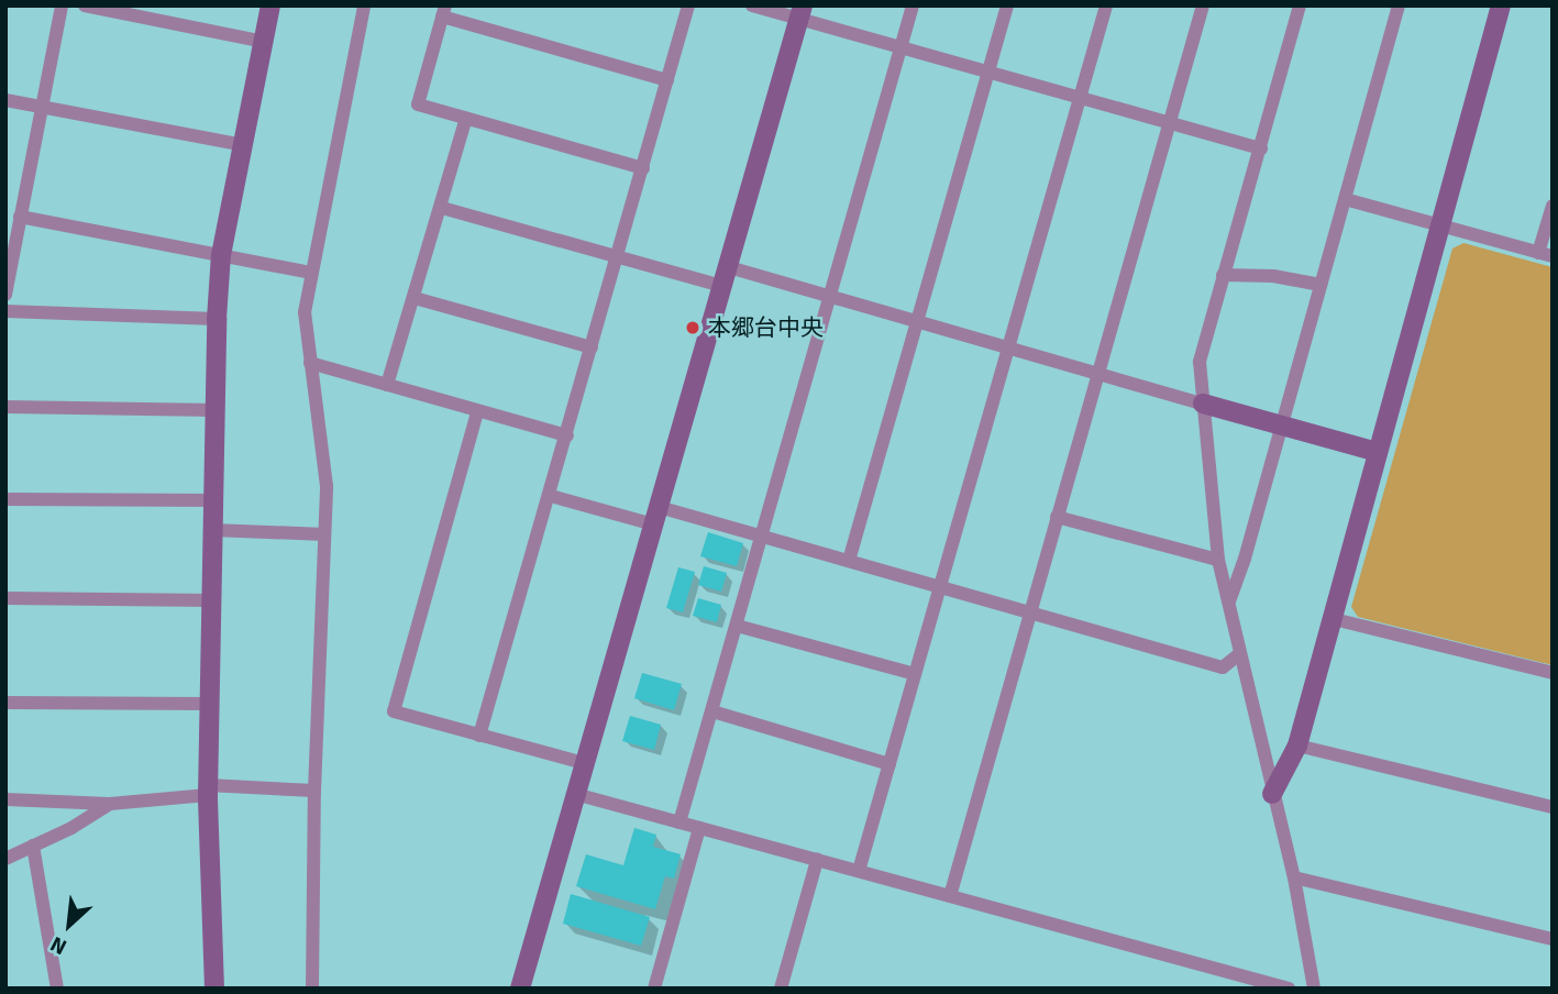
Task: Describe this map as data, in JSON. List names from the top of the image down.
{
  "places": ["本郷台中央"],
  "north": "bottom left"
}
